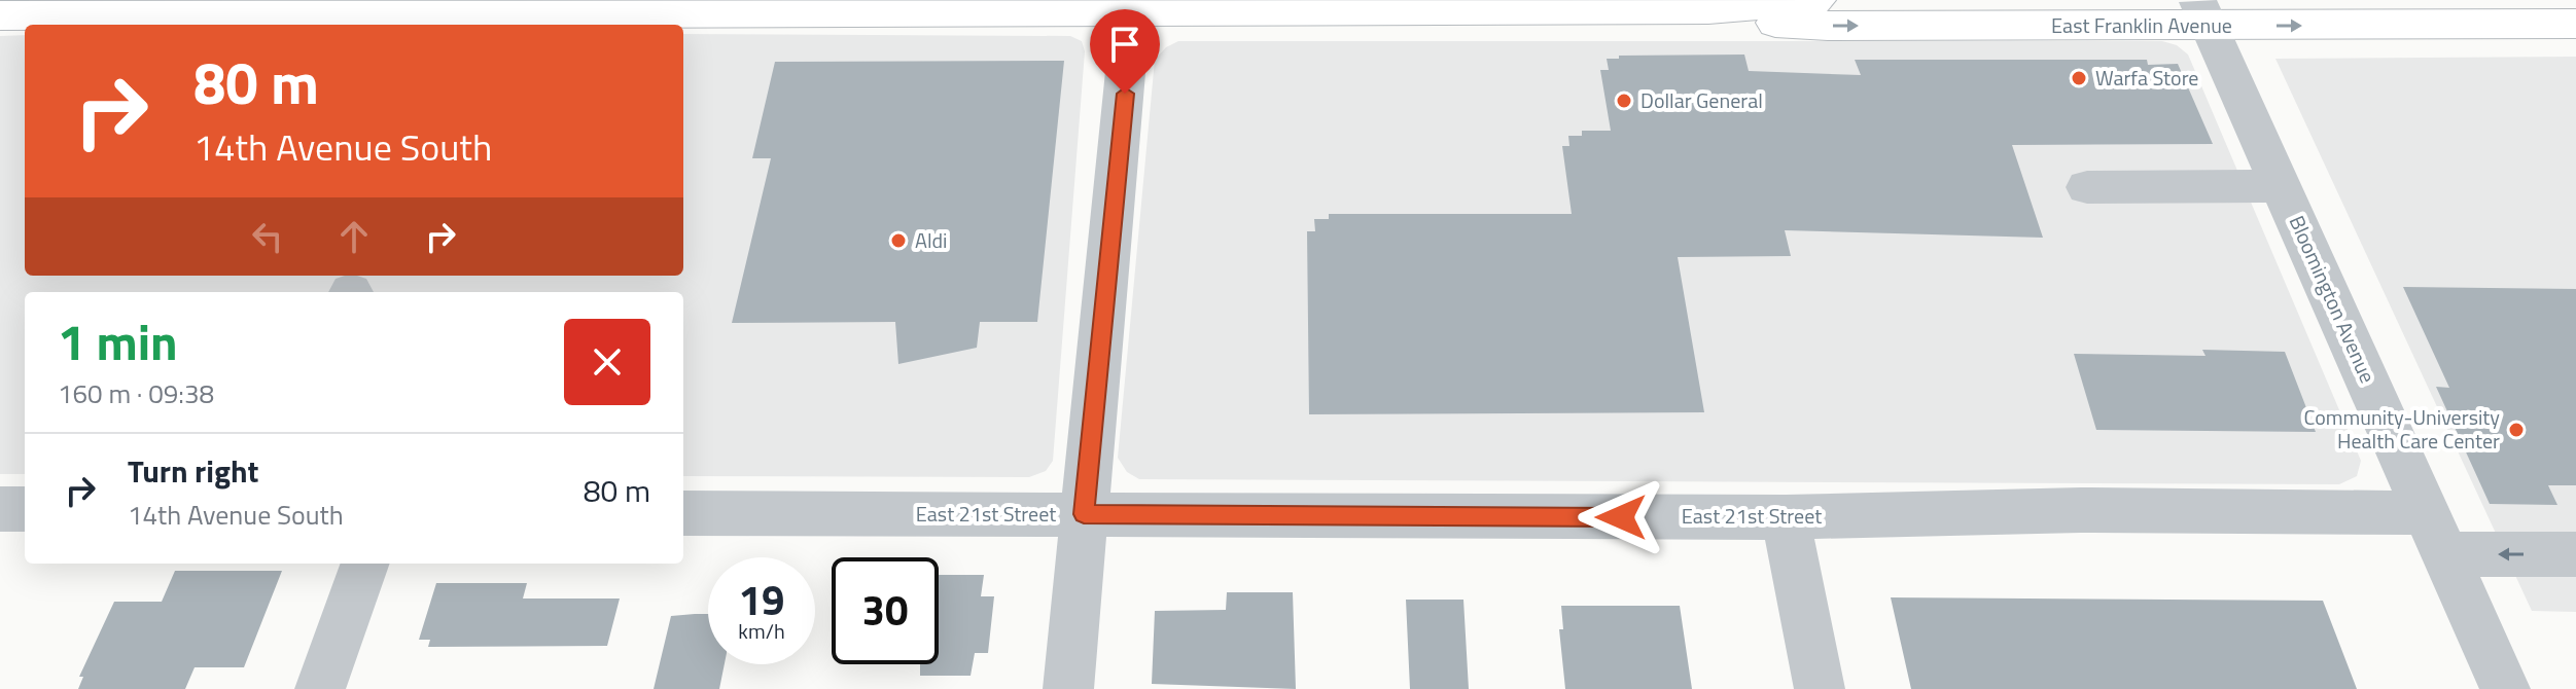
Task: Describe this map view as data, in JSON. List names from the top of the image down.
{
  "streets": {
    "main road": ["East Franklin Avenue"],
    "street": ["Bloomington Avenue", "East 21st Street"]
  },
  "crossings": [
    ["East Franklin Avenue", "Bloomington Avenue"],
    ["Bloomington Avenue", "East 21st Street"]
  ],
  "places": [
    "Warfa Store",
    "Dollar General",
    "Aldi",
    "Community-University Health Care Center"
  ],
  "page": {
    "turn": ["80 m", "14th Avenue South"],
    "heading": ["1 min", "160 m · 09:38"],
    "list": [
      {
        "name": "Turn right",
        "note": "14th Avenue South",
        "value": "80 m"
      }
    ],
    "speed": "19 km/h",
    "limit": "30"
  }
}
